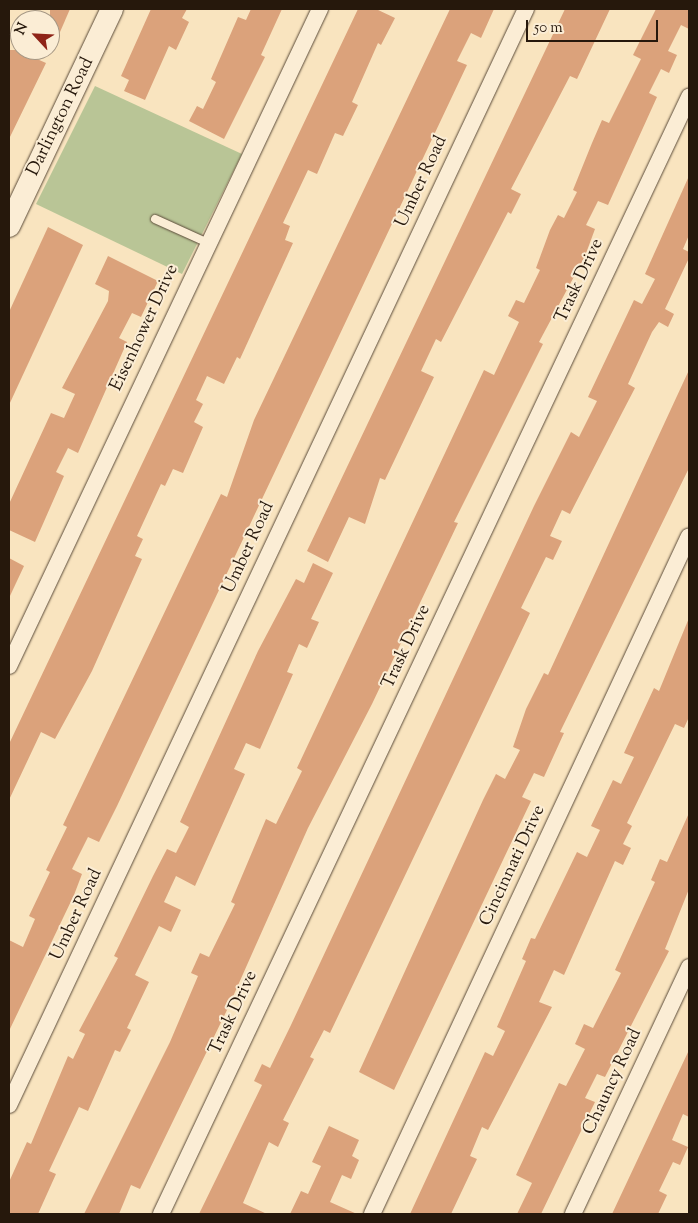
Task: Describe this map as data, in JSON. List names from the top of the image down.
{
  "streets": {
    "street": [
      "Darlington Road",
      "Umber Road",
      "Trask Drive",
      "Eisenhower Drive",
      "Cincinnati Drive",
      "Chauncy Road"
    ]
  },
  "scale_bar": "50 m",
  "north": "top left"
}
